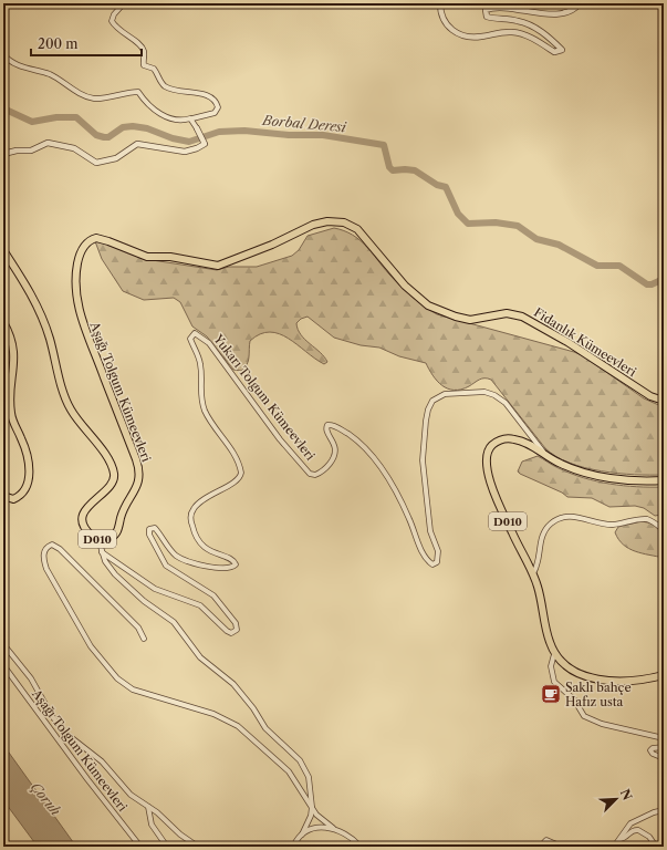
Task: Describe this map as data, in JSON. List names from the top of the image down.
{
  "streets": {
    "main road": ["Fidanlık Kümeevleri", "Aşağı Tolgum Kümeevleri", "D010"],
    "street": ["Yukarı Tolgum Kümeevleri"]
  },
  "crossings": [
    ["Fidanlık Kümeevleri", "Aşağı Tolgum Kümeevleri"],
    ["Aşağı Tolgum Kümeevleri", "D010"],
    ["Yukarı Tolgum Kümeevleri", "D010"]
  ],
  "water": ["Borbal Deresi", "Çoruh"],
  "places": {
    "cafe": ["Saklı bahçe Hafız usta"]
  },
  "scale_bar": "200 m",
  "north": "top right"
}
